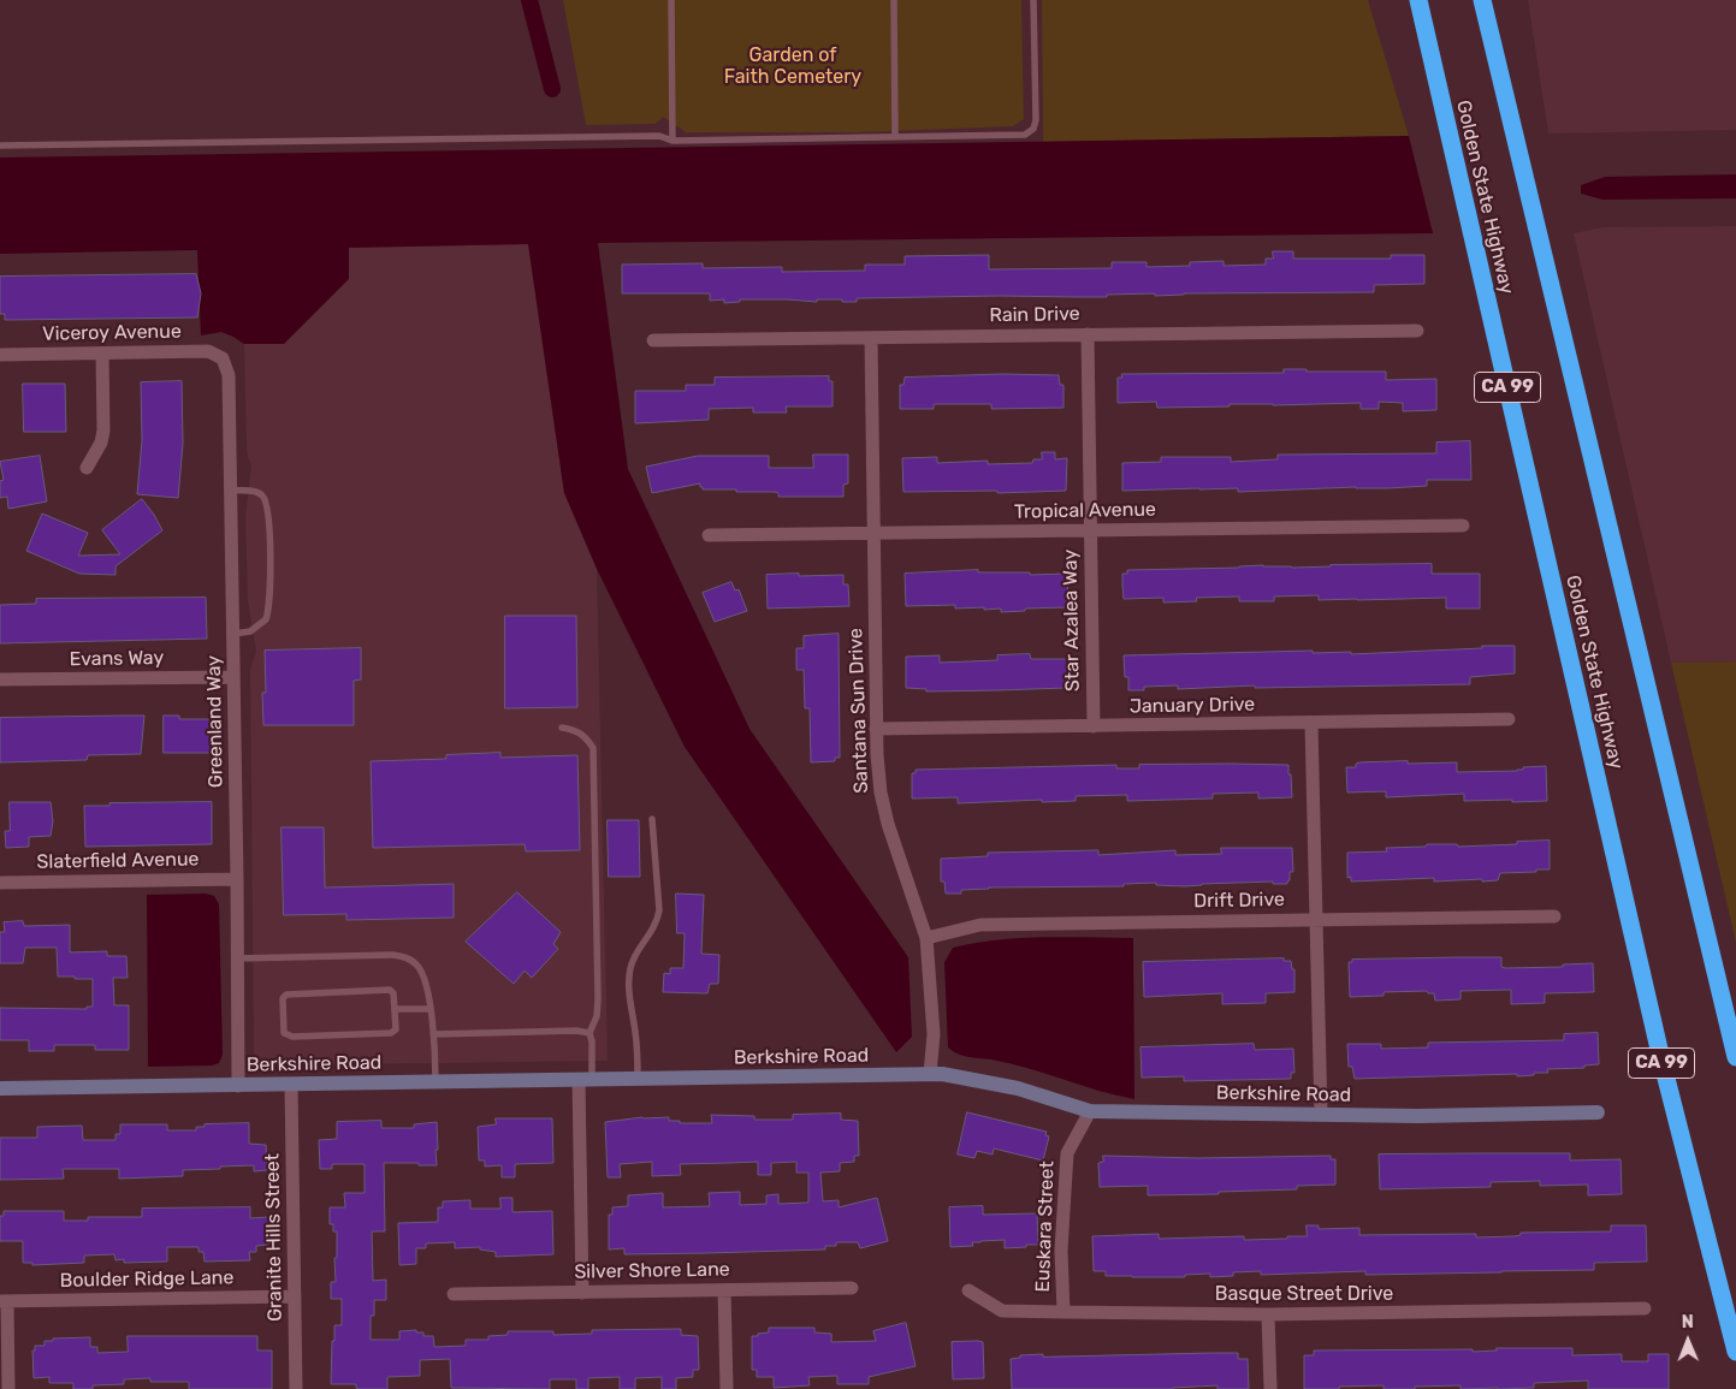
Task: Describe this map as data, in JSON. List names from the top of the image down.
{
  "streets": {
    "highway": ["Golden State Highway", "CA 99"],
    "street": [
      "Rain Drive",
      "Viceroy Avenue",
      "Tropical Avenue",
      "Star Azalea Way",
      "Evans Way",
      "January Drive",
      "Santana Sun Drive",
      "Greenland Way",
      "Slaterfield Avenue",
      "Drift Drive",
      "Berkshire Road",
      "Euskara Street",
      "Granite Hills Street",
      "Silver Shore Lane",
      "Boulder Ridge Lane",
      "Basque Street Drive"
    ]
  },
  "crossings": [
    ["Rain Drive", "Star Azalea Way"],
    ["Rain Drive", "Santana Sun Drive"],
    ["Viceroy Avenue", "Greenland Way"],
    ["Tropical Avenue", "Star Azalea Way"],
    ["Tropical Avenue", "Santana Sun Drive"],
    ["Star Azalea Way", "January Drive"],
    ["Evans Way", "Greenland Way"],
    ["January Drive", "Santana Sun Drive"],
    ["Santana Sun Drive", "Drift Drive"],
    ["Santana Sun Drive", "Berkshire Road"],
    ["Greenland Way", "Slaterfield Avenue"],
    ["Greenland Way", "Berkshire Road"],
    ["Berkshire Road", "Euskara Street"],
    ["Berkshire Road", "Granite Hills Street"],
    ["Euskara Street", "Basque Street Drive"],
    ["Granite Hills Street", "Boulder Ridge Lane"]
  ],
  "parks": ["Garden of Faith Cemetery"],
  "north": "top"
}
